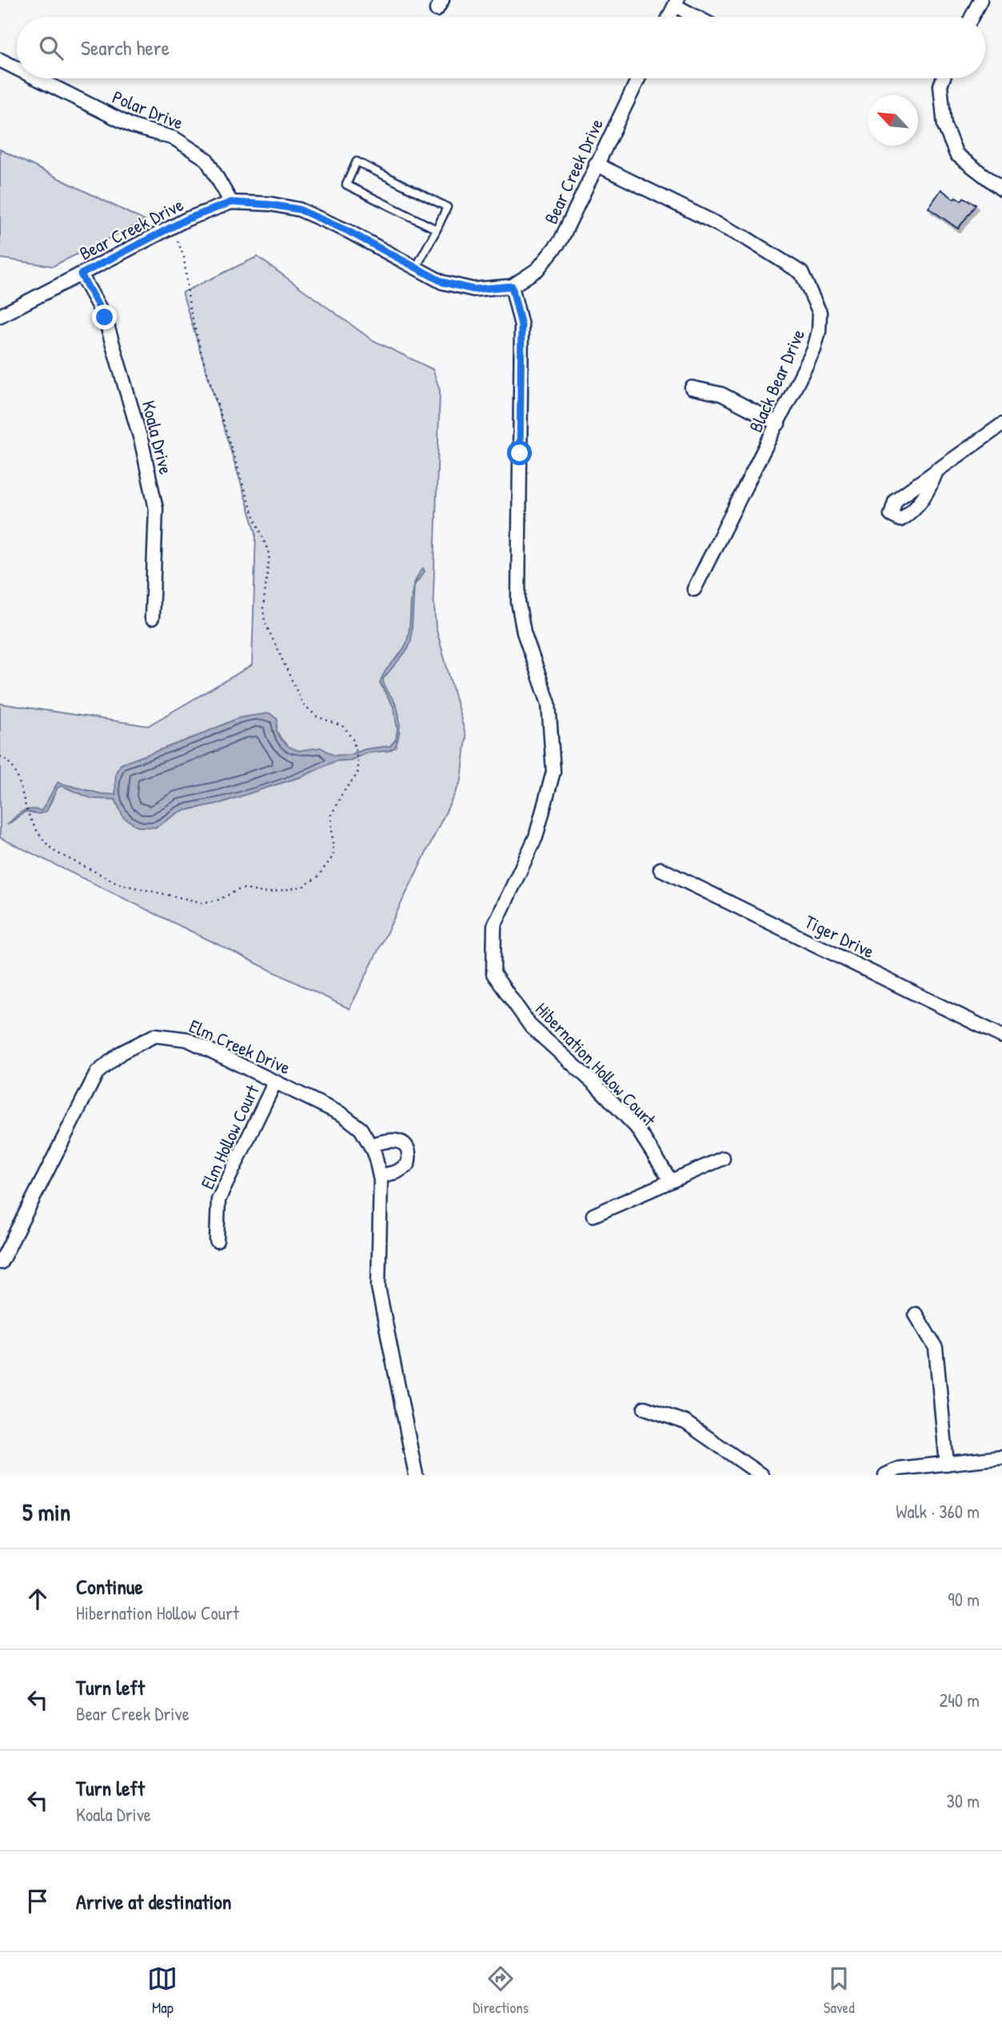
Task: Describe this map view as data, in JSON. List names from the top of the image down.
{
  "streets": {
    "street": [
      "Polar Drive",
      "Bear Creek Drive",
      "Black Bear Drive",
      "Koala Drive",
      "Tiger Drive",
      "Elm Creek Drive",
      "Hibernation Hollow Court",
      "Elm Hollow Court"
    ]
  },
  "crossings": [
    ["Polar Drive", "Bear Creek Drive"],
    ["Bear Creek Drive", "Black Bear Drive"],
    ["Bear Creek Drive", "Koala Drive"],
    ["Bear Creek Drive", "Hibernation Hollow Court"],
    ["Elm Creek Drive", "Elm Hollow Court"]
  ],
  "north": "top left",
  "page": {
    "search": "Search here",
    "heading": ["5 min", "Walk · 360 m"],
    "list": [
      ["Continue", "Hibernation Hollow Court", "90 m"],
      ["Turn left", "Bear Creek Drive", "240 m"],
      ["Turn left", "Koala Drive", "30 m"],
      "Arrive at destination"
    ],
    "nav": ["Map", "Directions", "Saved"]
  }
}
